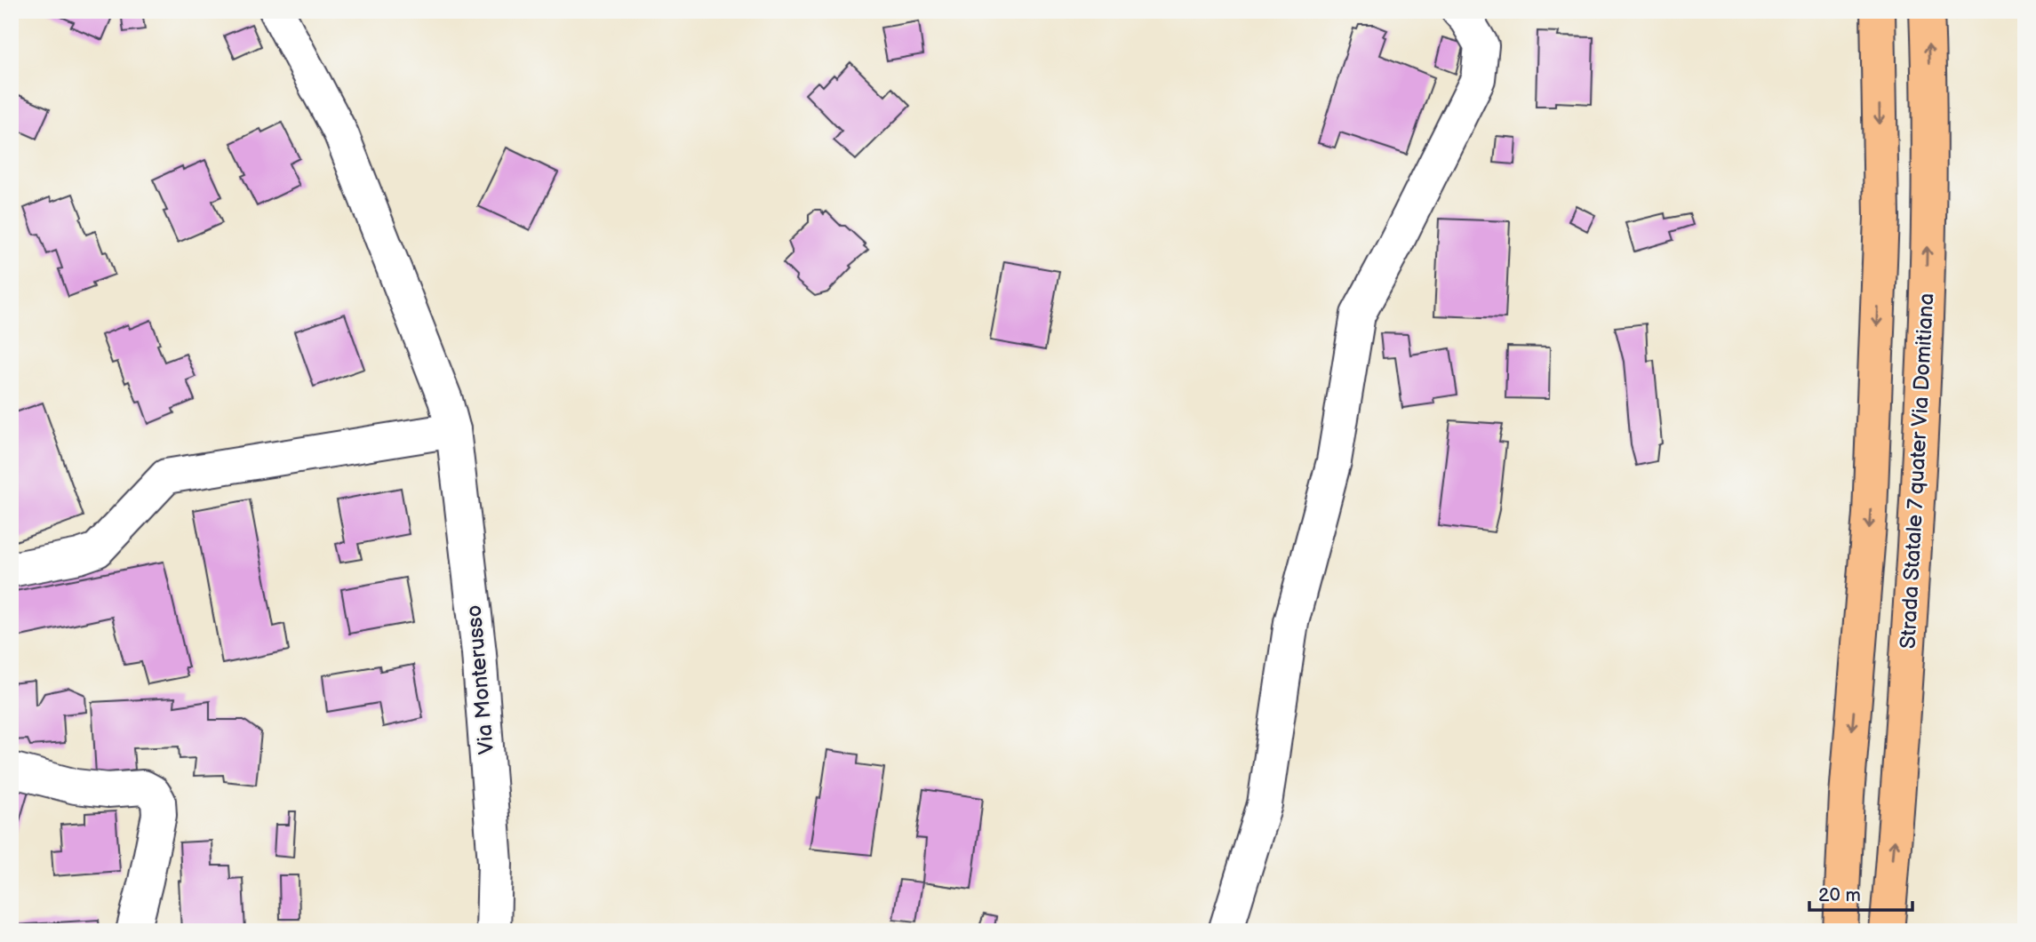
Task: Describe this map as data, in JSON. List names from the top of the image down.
{
  "streets": {
    "highway": ["Strada Statale 7 quater Via Domitiana"],
    "street": ["Via Monterusso"]
  },
  "scale_bar": "20 m"
}
